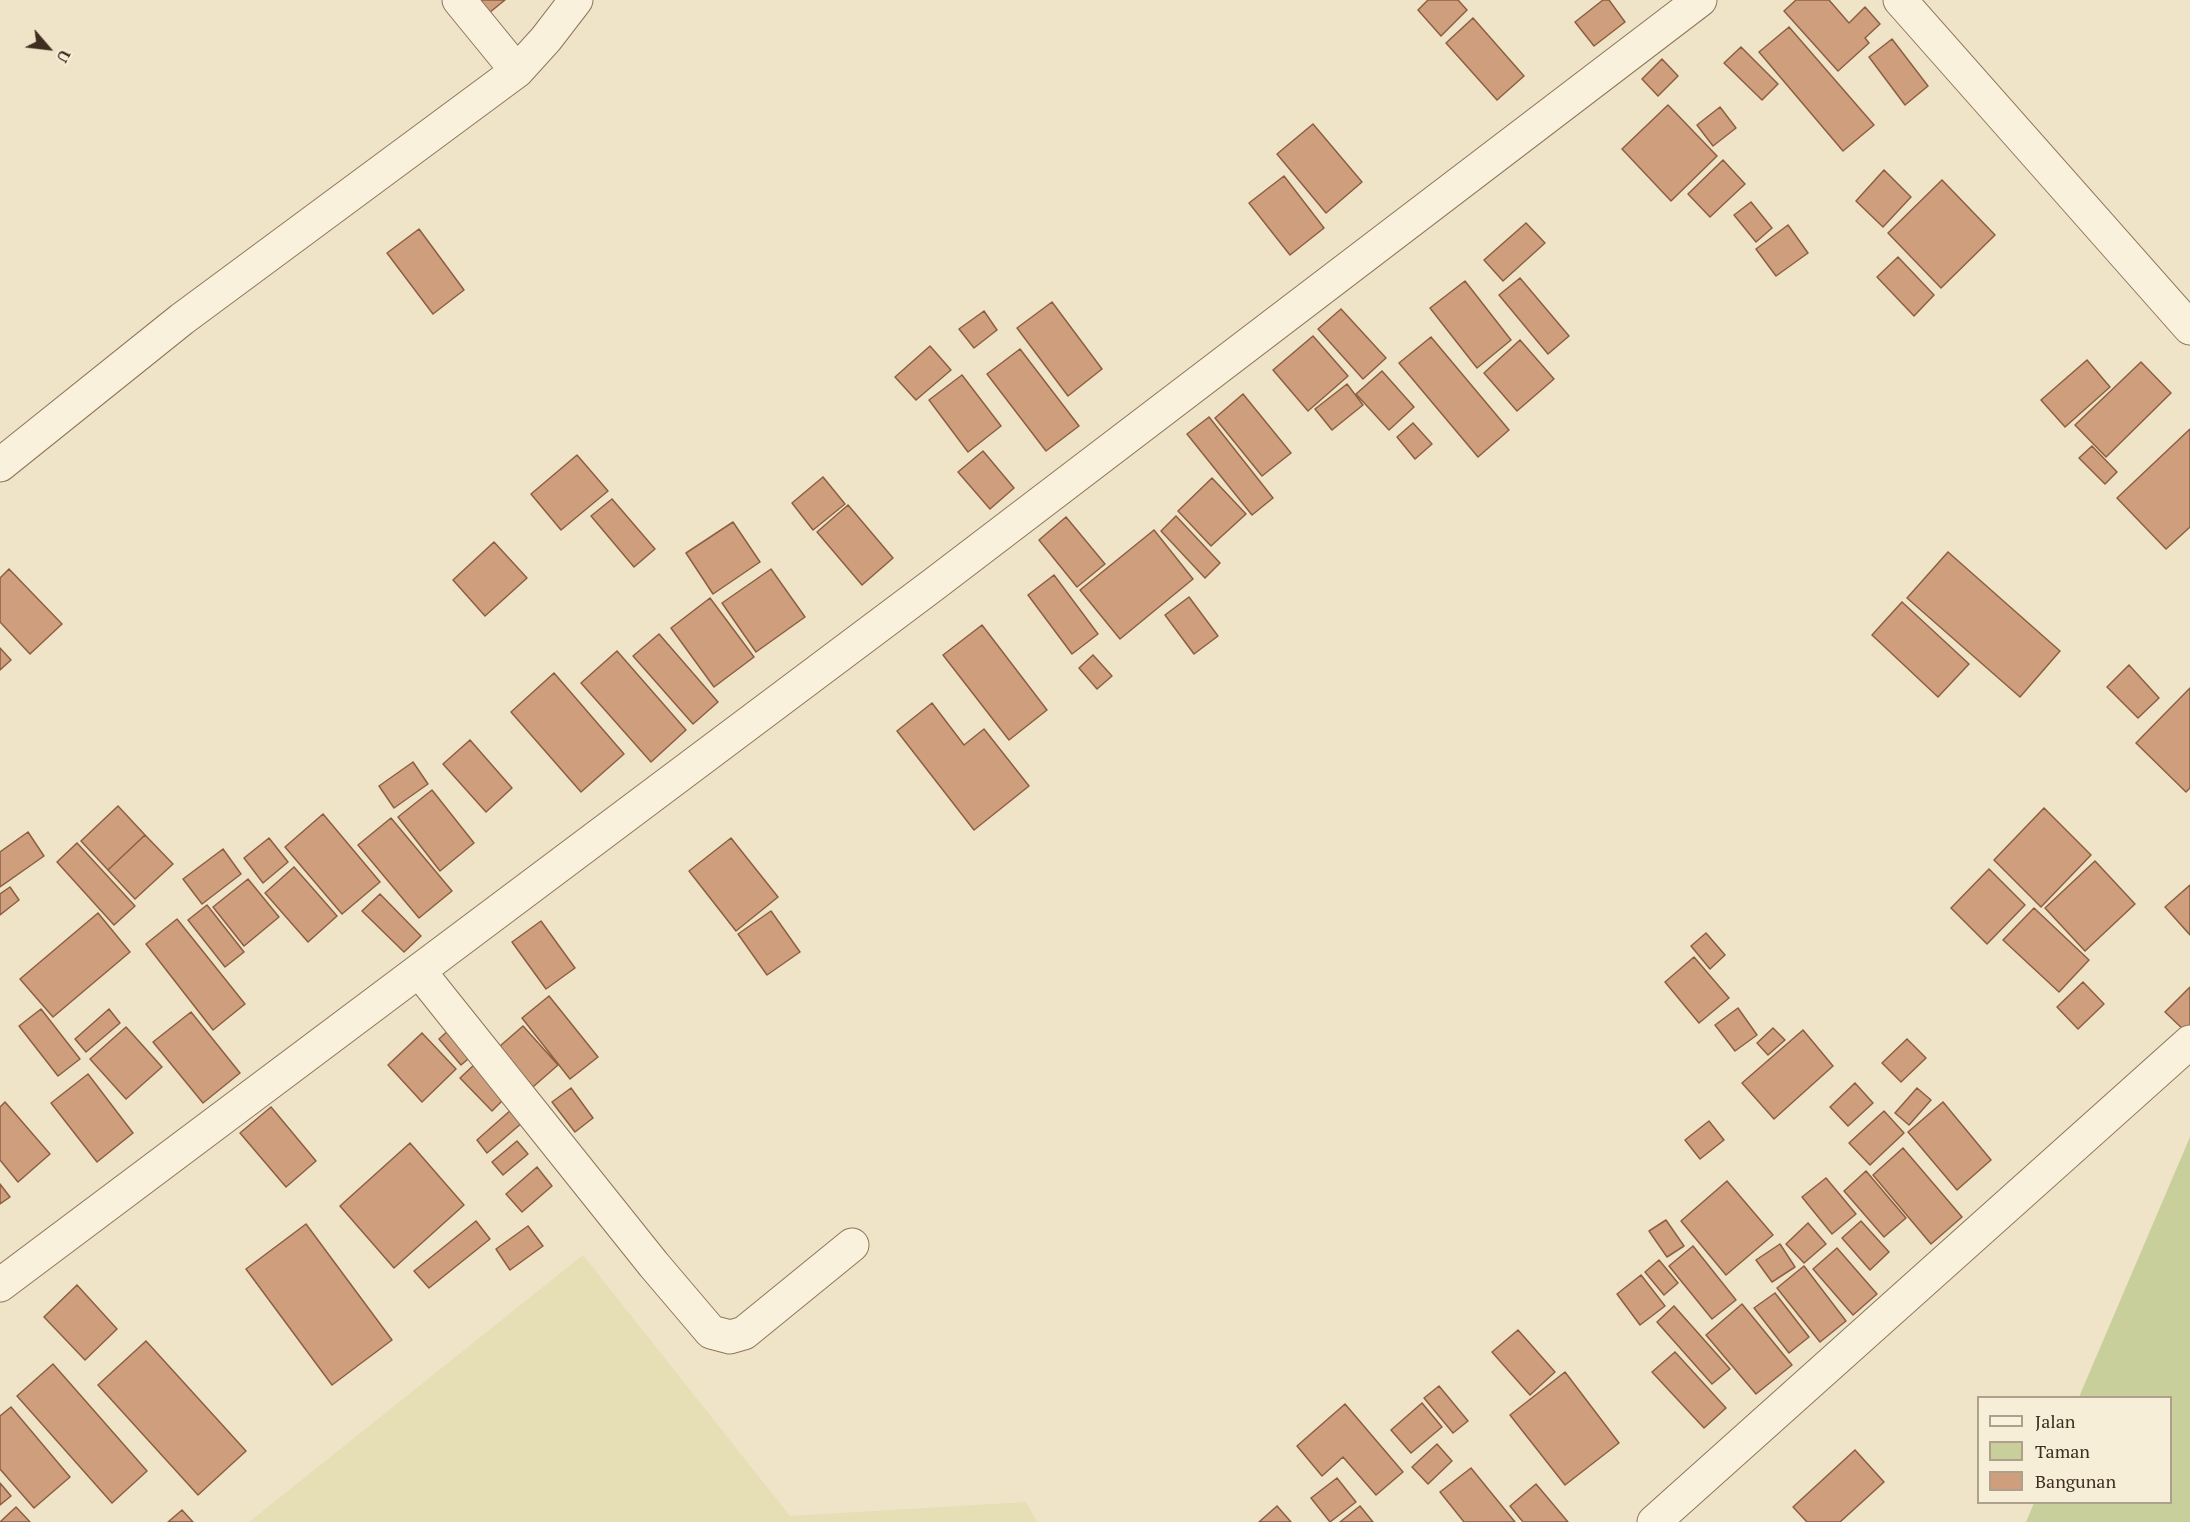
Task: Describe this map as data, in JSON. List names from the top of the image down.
{
  "legend": ["Jalan", "Taman", "Bangunan"],
  "north": "bottom right"
}
